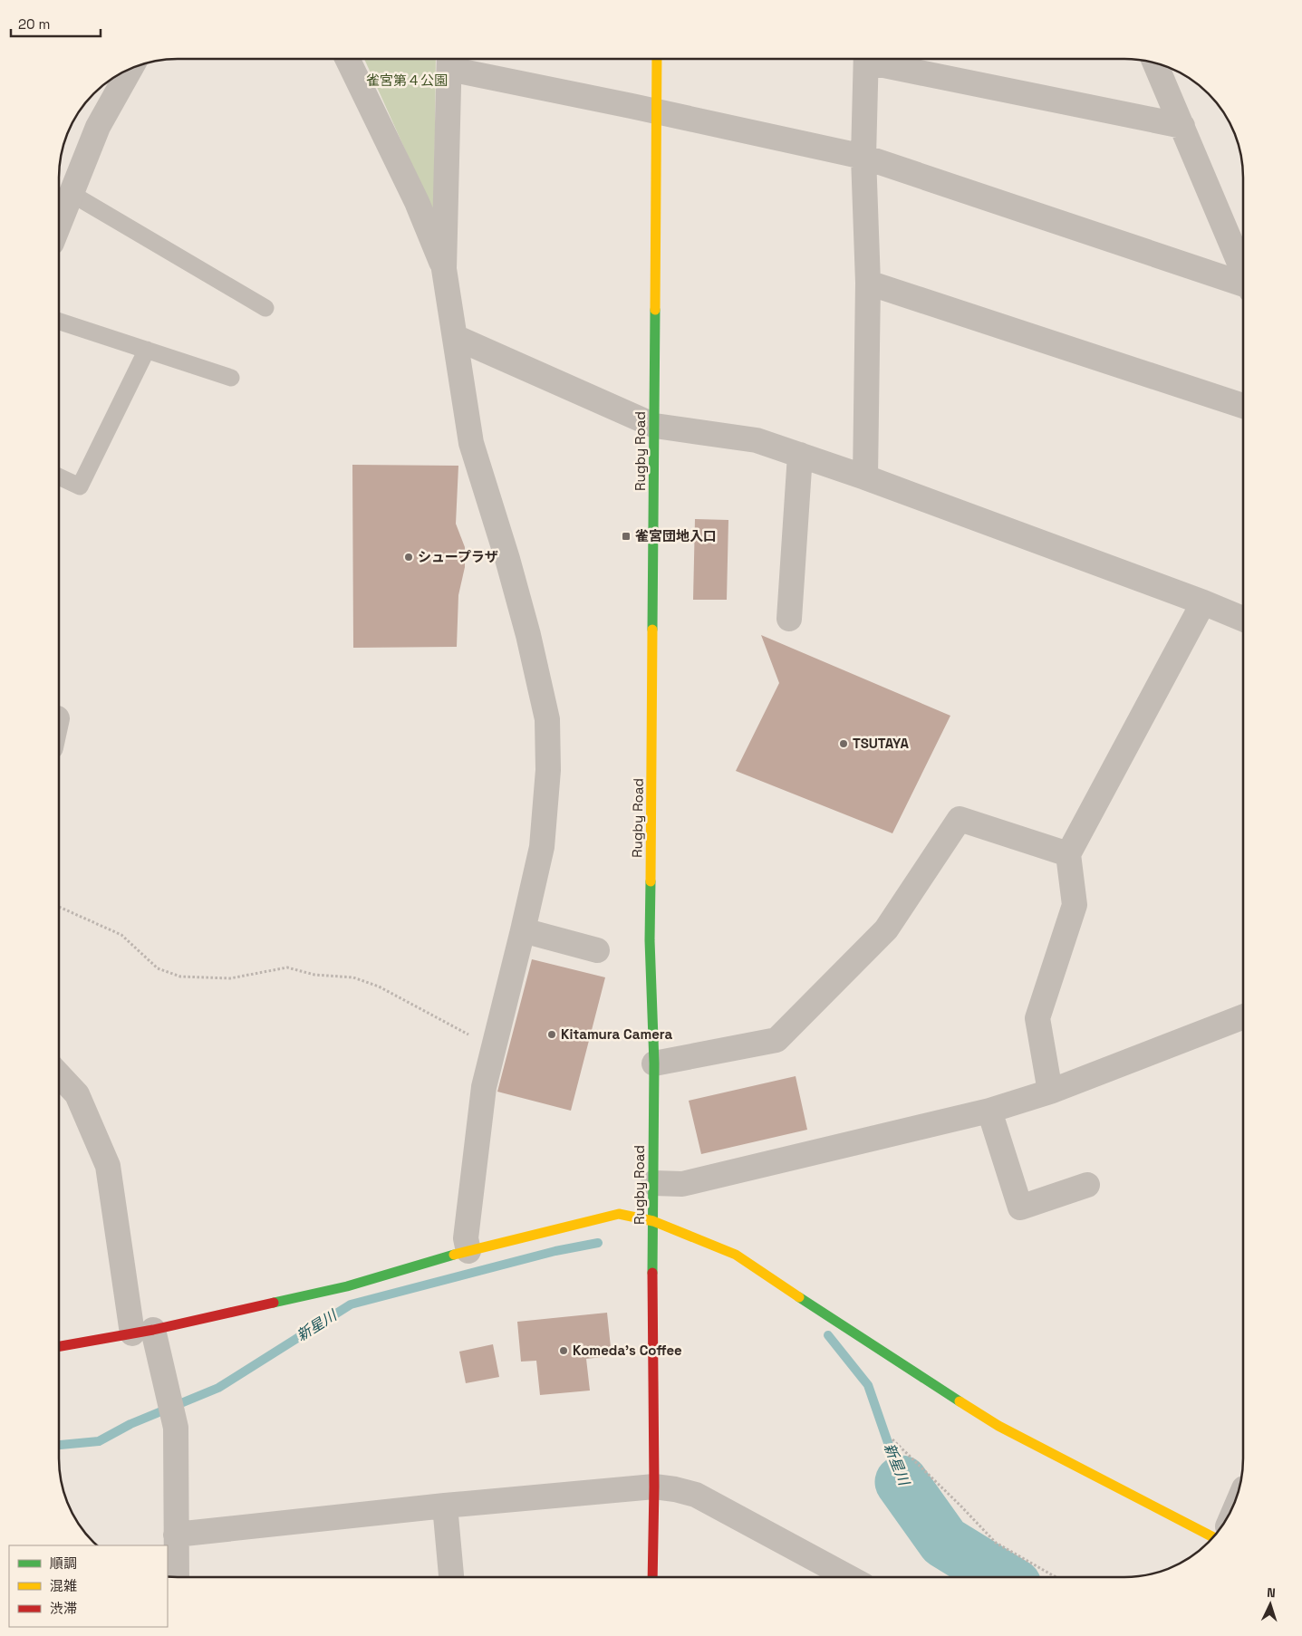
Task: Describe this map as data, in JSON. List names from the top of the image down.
{
  "streets": {
    "street": ["Rugby Road"]
  },
  "water": ["新星川"],
  "parks": ["雀宮第４公園"],
  "places": {
    "transit": ["雀宮団地入口"],
    "other": [
      "シュープラザ",
      "TSUTAYA",
      "Kitamura Camera",
      "Komeda's Coffee"
    ]
  },
  "legend": ["順調", "混雑", "渋滞"],
  "scale_bar": "20 m",
  "north": "top"
}
